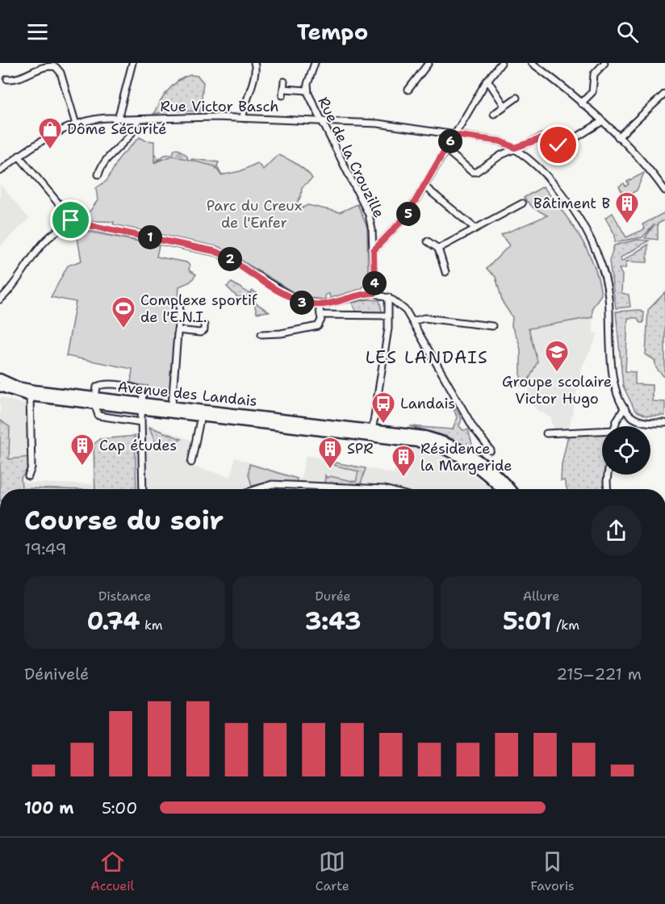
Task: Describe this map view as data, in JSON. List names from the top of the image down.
{
  "streets": {
    "main road": ["Avenue des Landais"],
    "street": ["Rue Victor Basch", "Rue de la Crouzille"]
  },
  "crossings": [
    ["Rue Victor Basch", "Rue de la Crouzille"]
  ],
  "districts": ["LES LANDAIS"],
  "parks": ["Parc du Creux de l'Enfer"],
  "places": {
    "shop": ["Dôme Sécurité"],
    "building": [
      "Bâtiment B",
      "Cap études",
      "SPR",
      "Résidence la Margeride"
    ],
    "sports": ["Complexe sportif de l'E.N.I."],
    "school or university": ["Groupe scolaire Victor Hugo"],
    "bus stop": ["Landais"]
  },
  "page": {
    "header": "Tempo",
    "pins": [
      "6",
      "5",
      "1",
      "2",
      "4",
      "3"
    ],
    "heading": ["Course du soir", "19:49"],
    "stats": [
      ["Distance", "0.74 km"],
      ["Durée", "3:43"],
      ["Allure", "5:01 /km"]
    ],
    "chart": ["Dénivelé", "215–221 m"],
    "list": [
      {
        "name": "100 m",
        "note": "5:00"
      }
    ],
    "tabs": ["Accueil", "Carte", "Favoris"]
  }
}
